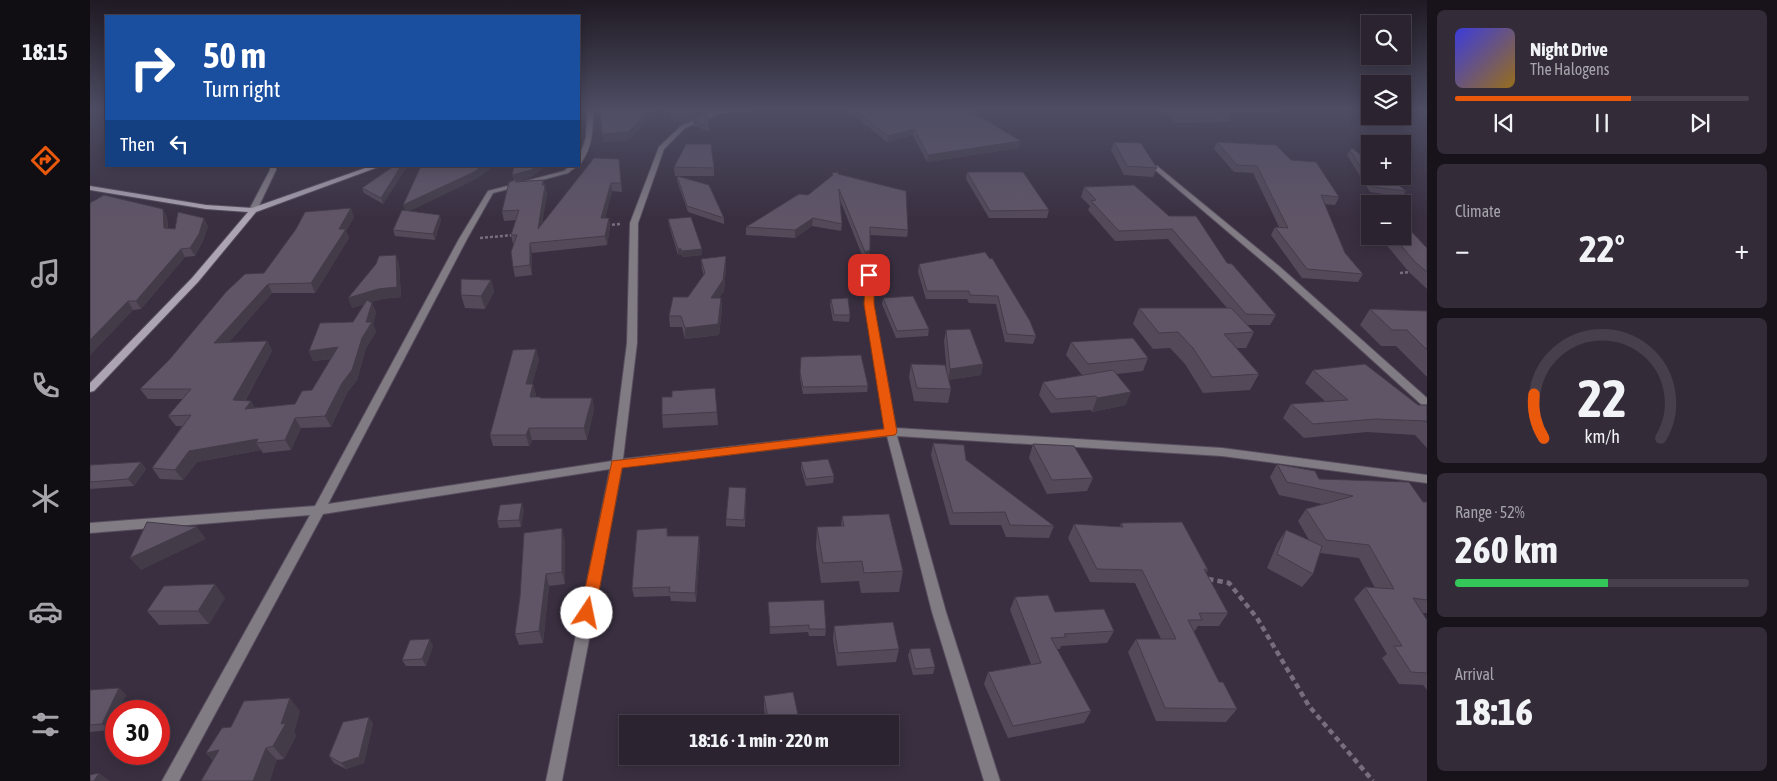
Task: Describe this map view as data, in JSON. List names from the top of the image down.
{
  "page": {
    "tabs": "18:15",
    "map_buttons": ["+", "−"],
    "turn": ["50 m", "Turn right"],
    "song": ["Night Drive", "The Halogens"],
    "then": "Then",
    "tile": [
      "Climate",
      ["Range · 52%", "260 km"],
      ["Arrival", "18:16"]
    ],
    "heat": ["−", "22°", "+"],
    "limit": "30",
    "trip": "18:16 · 1 min · 220 m",
    "gauge": ["22", "km/h"]
  }
}
